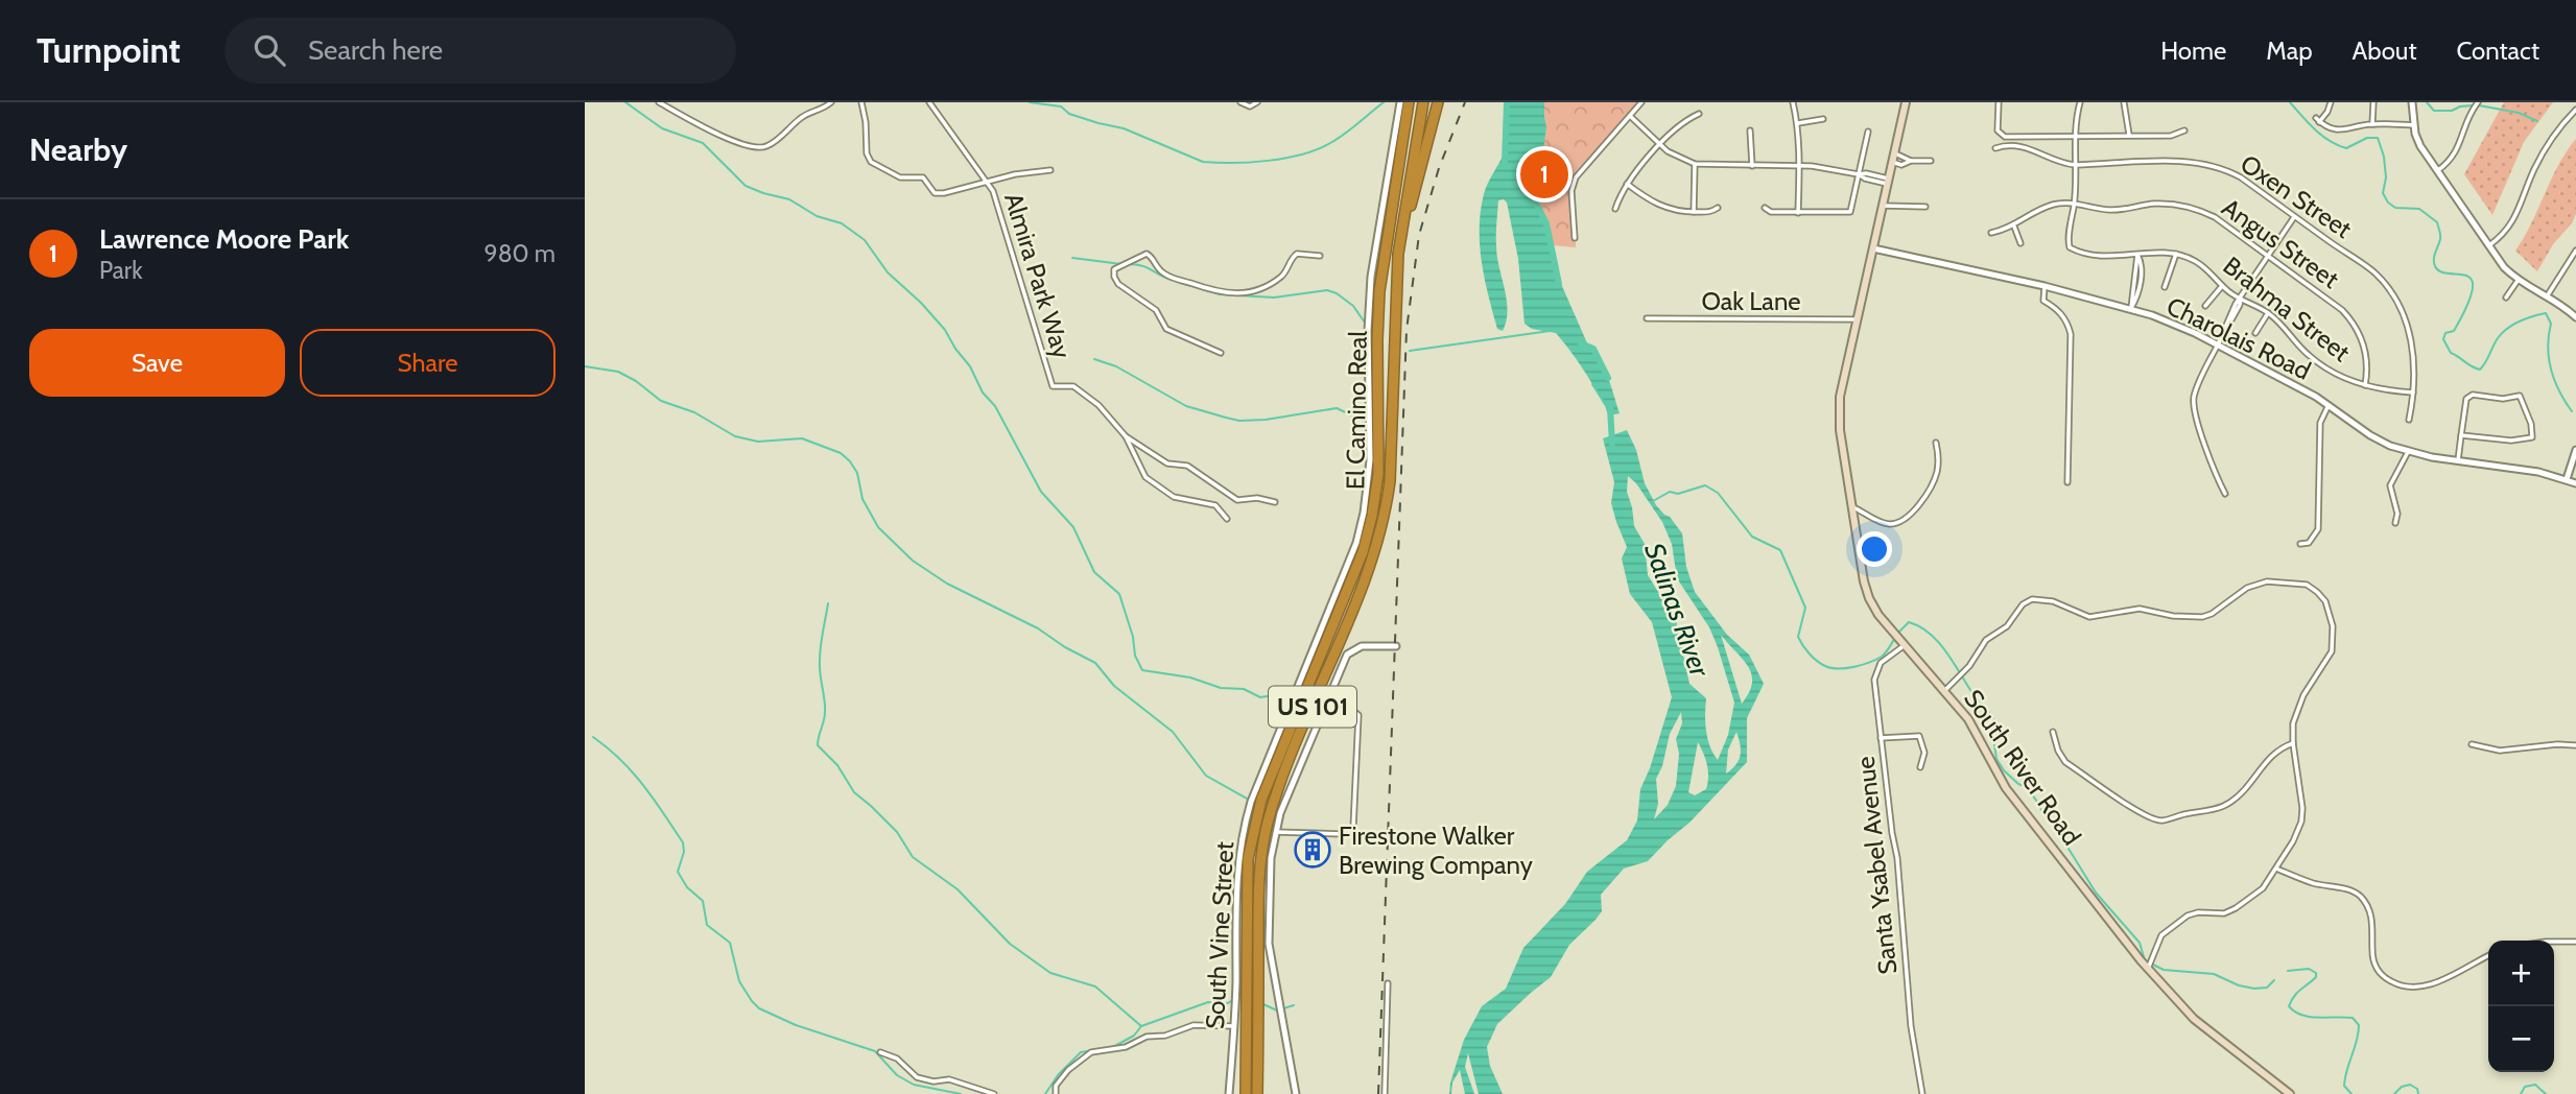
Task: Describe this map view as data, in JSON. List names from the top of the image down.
{
  "streets": {
    "highway": ["El Camino Real", "US 101"],
    "main road": ["South River Road"],
    "street": [
      "Oxen Street",
      "Angus Street",
      "Almira Park Way",
      "Oak Lane",
      "Brahma Street",
      "Charolais Road",
      "Santa Ysabel Avenue",
      "South Vine Street"
    ]
  },
  "crossings": [
    ["Oxen Street", "Brahma Street"],
    ["Angus Street", "Brahma Street"],
    ["Oak Lane", "South River Road"],
    ["Charolais Road", "South River Road"],
    ["South River Road", "Santa Ysabel Avenue"]
  ],
  "water": ["Salinas River"],
  "places": {
    "building": ["Firestone Walker Brewing Company"]
  },
  "page": {
    "header": "Turnpoint",
    "search": "Search here",
    "nav": [
      "Home",
      "Map",
      "About",
      "Contact"
    ],
    "heading": "Nearby",
    "pins": "1",
    "list": [
      {
        "mark": "1",
        "name": "Lawrence Moore Park",
        "note": "Park",
        "value": "980 m"
      }
    ],
    "buttons": ["Save", "Share"],
    "map_buttons": ["+", "−"]
  }
}
